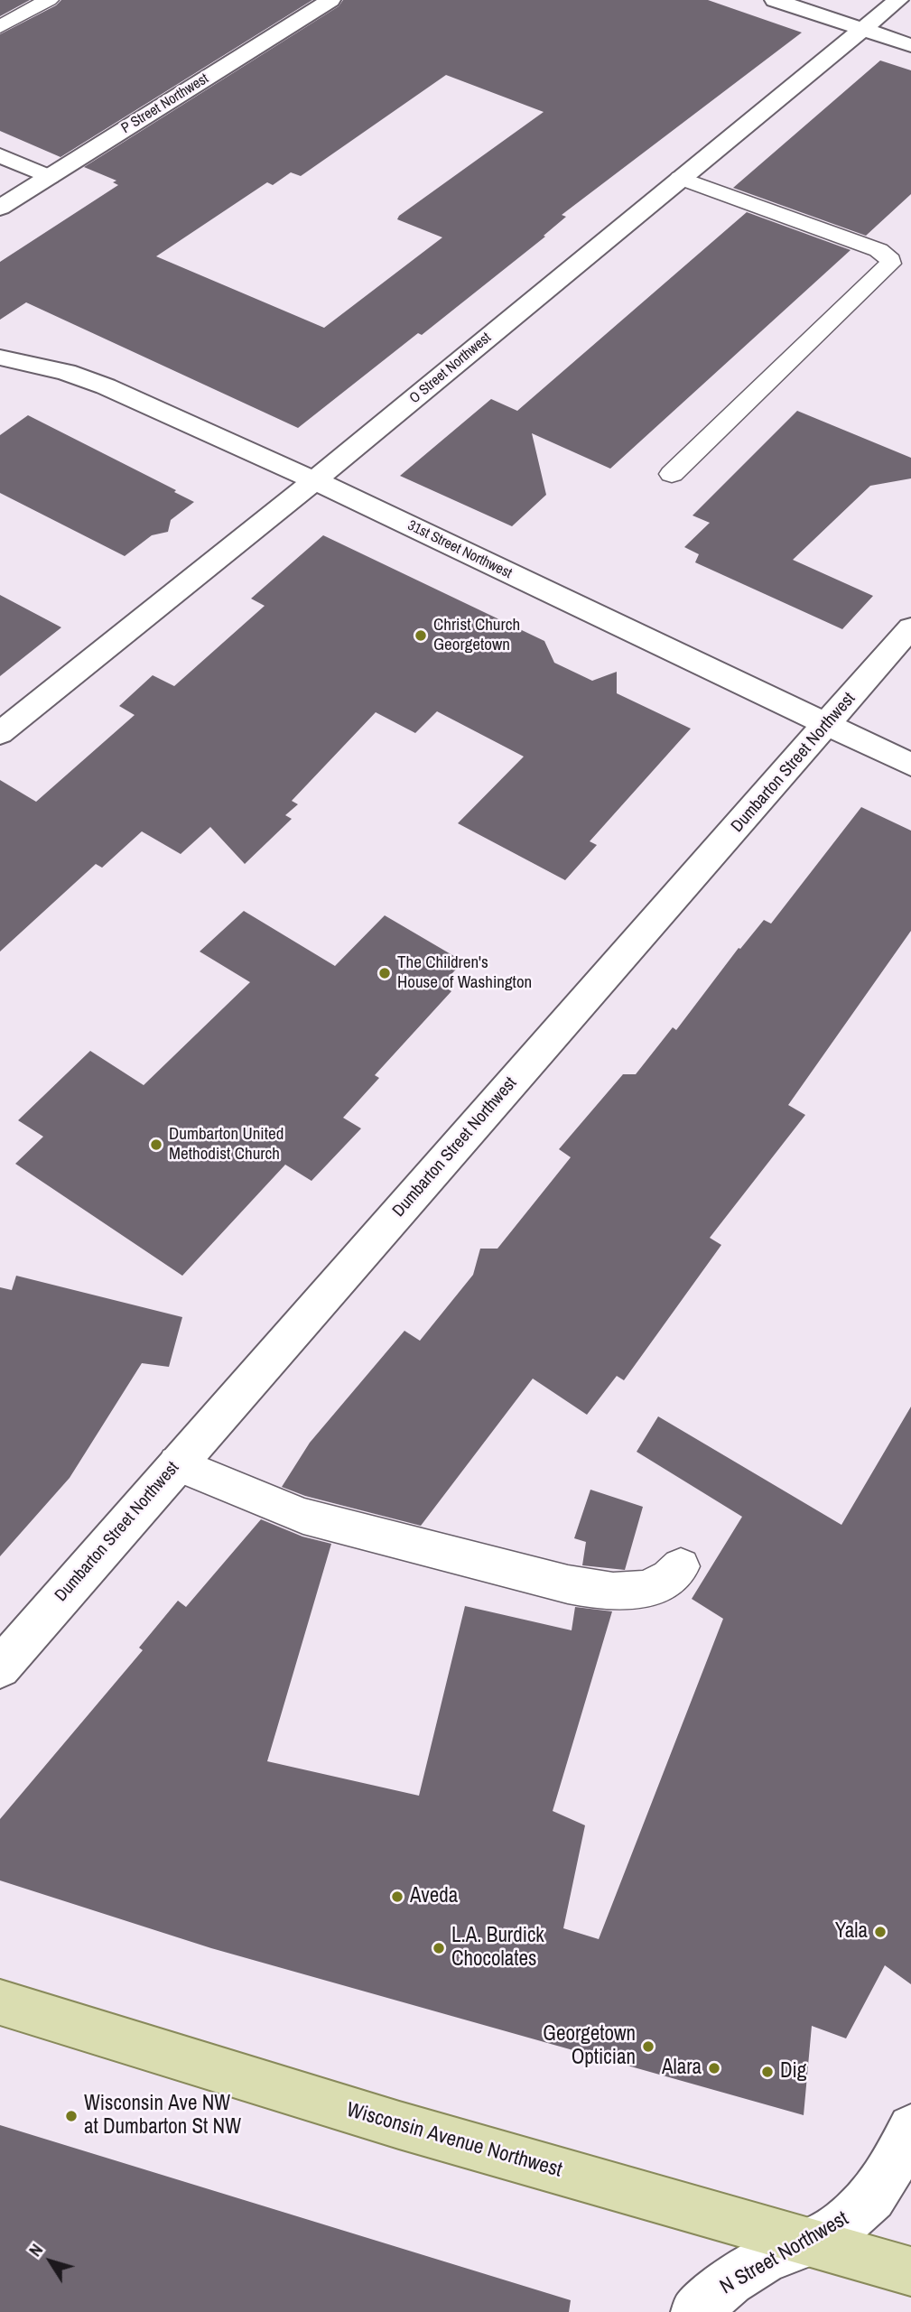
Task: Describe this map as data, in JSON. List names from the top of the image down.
{
  "streets": {
    "main road": ["Wisconsin Avenue Northwest"],
    "street": [
      "P Street Northwest",
      "O Street Northwest",
      "31st Street Northwest",
      "Dumbarton Street Northwest",
      "N Street Northwest"
    ]
  },
  "crossings": [
    ["O Street Northwest", "31st Street Northwest"],
    ["31st Street Northwest", "Dumbarton Street Northwest"],
    ["Wisconsin Avenue Northwest", "N Street Northwest"]
  ],
  "places": [
    "Christ Church Georgetown",
    "The Children's House of Washington",
    "Dumbarton United Methodist Church",
    "Aveda",
    "Yala",
    "L.A. Burdick Chocolates",
    "Georgetown Optician",
    "Alara",
    "Dig",
    "Wisconsin Ave NW at Dumbarton St NW"
  ],
  "north": "top left"
}
